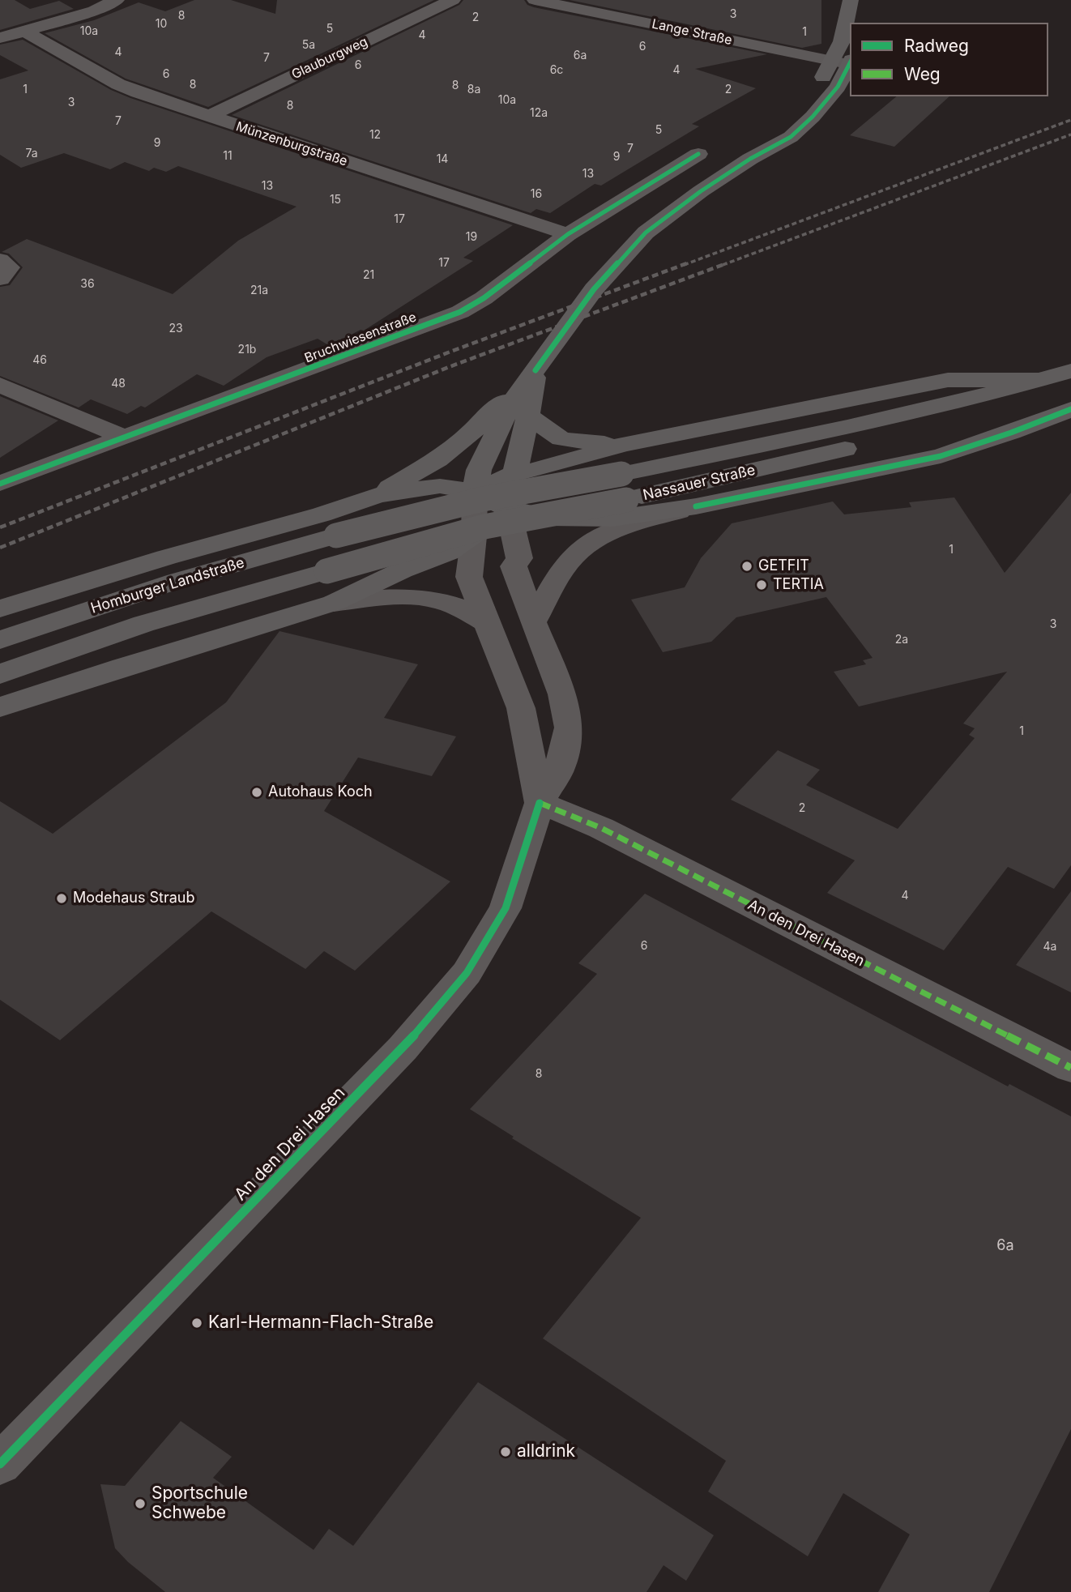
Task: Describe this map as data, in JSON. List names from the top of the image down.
{
  "streets": {
    "main road": ["Nassauer Straße", "Homburger Landstraße"],
    "street": [
      "Lange Straße",
      "Glauburgweg",
      "Münzenburgstraße",
      "Bruchwiesenstraße",
      "An den Drei Hasen"
    ]
  },
  "crossings": [
    ["Glauburgweg", "Münzenburgstraße"],
    ["Münzenburgstraße", "Bruchwiesenstraße"],
    ["Nassauer Straße", "Homburger Landstraße"]
  ],
  "places": [
    "GETFIT",
    "TERTIA",
    "Autohaus Koch",
    "Modehaus Straub",
    "Karl-Hermann-Flach-Straße",
    "alldrink",
    "Sportschule Schwebe"
  ],
  "house_numbers": [
    "3",
    "8",
    "2",
    "10",
    "5",
    "10a",
    "1",
    "4",
    "5a",
    "6",
    "4",
    "6a",
    "7",
    "6",
    "6c",
    "4",
    "6",
    "8",
    "8",
    "1",
    "8a",
    "2",
    "10a",
    "3",
    "8",
    "12a",
    "7",
    "5",
    "12",
    "9",
    "7",
    "7a",
    "11",
    "9",
    "14",
    "13",
    "13",
    "16",
    "15",
    "17",
    "19",
    "17",
    "21",
    "36",
    "21a",
    "23",
    "21b",
    "46",
    "48",
    "1",
    "3",
    "2a",
    "1",
    "2",
    "4",
    "6",
    "4a",
    "8",
    "6a"
  ],
  "legend": ["Radweg", "Weg"]
}
